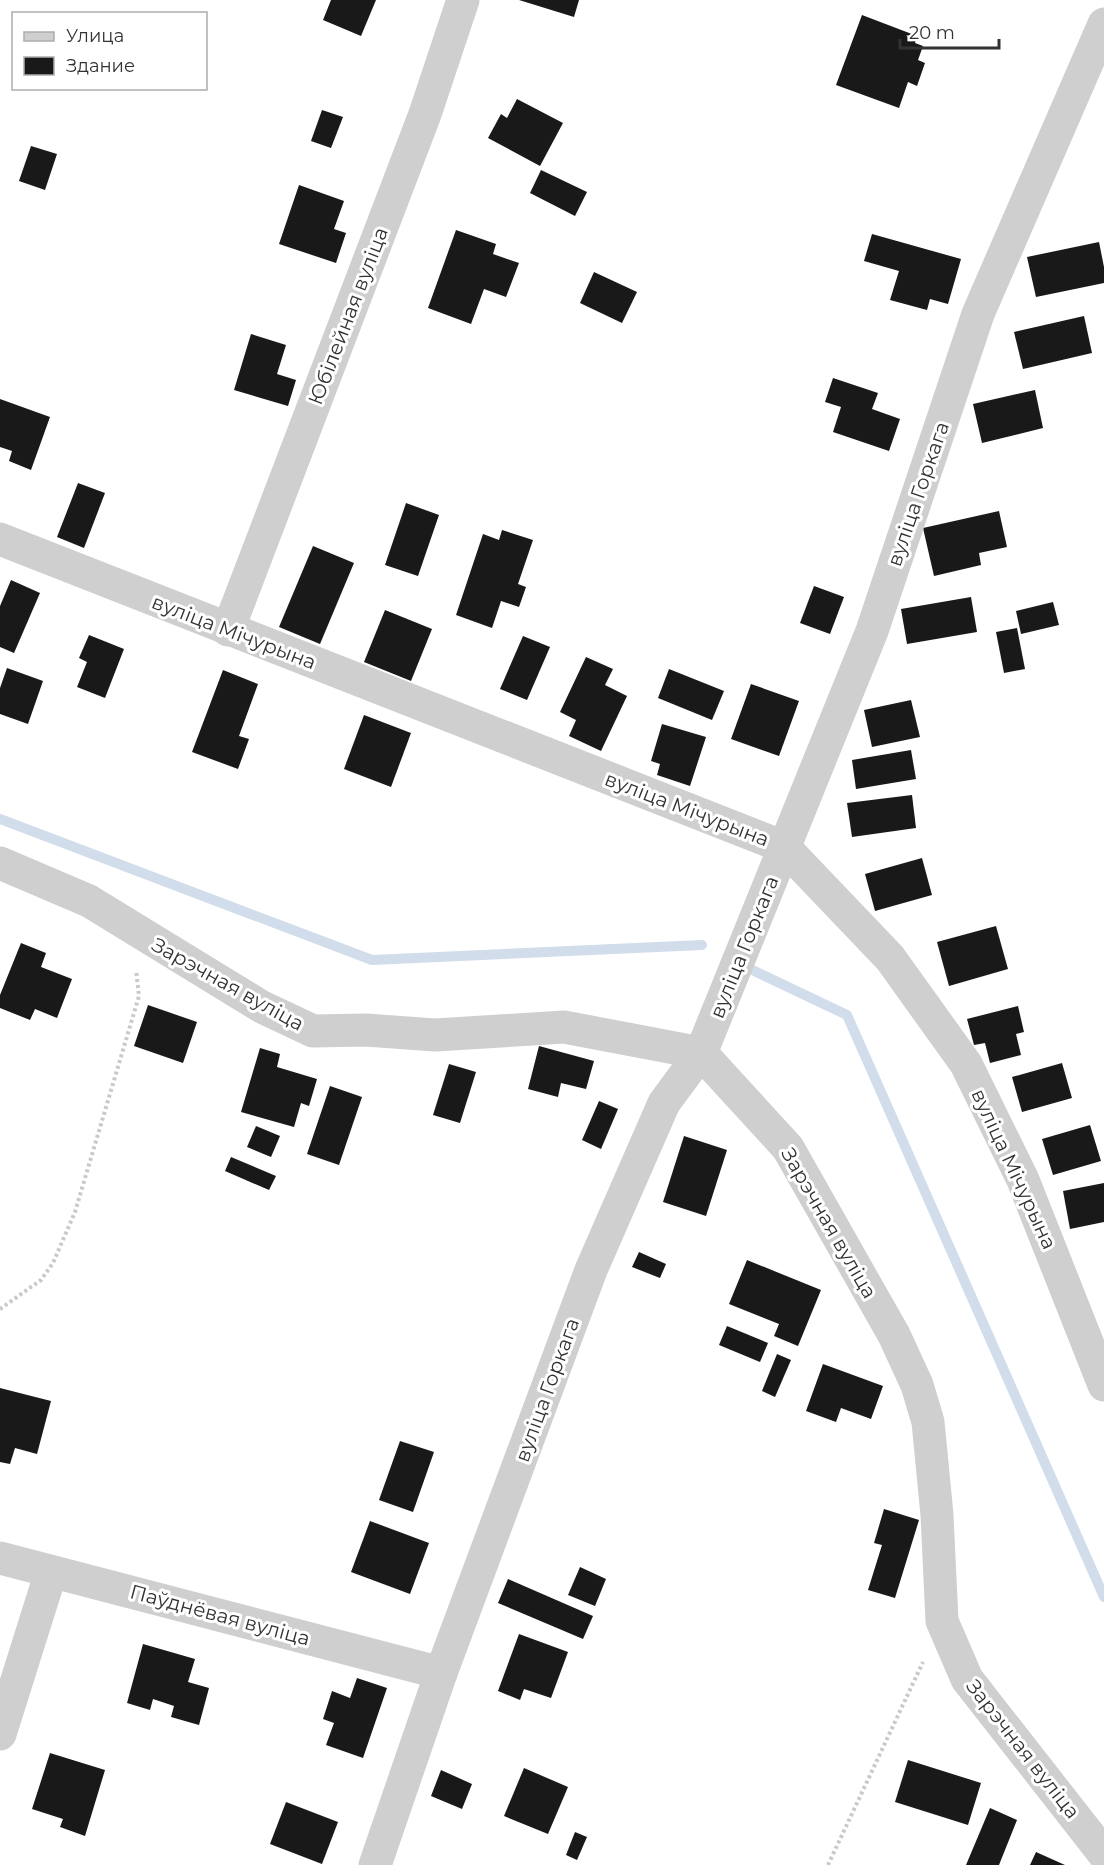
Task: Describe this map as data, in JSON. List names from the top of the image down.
{
  "streets": {
    "street": [
      "Юбілейная вуліца",
      "вуліца Горкага",
      "вуліца Мічурына",
      "Зарэчная вуліца",
      "Паўднёвая вуліца"
    ]
  },
  "crossings": [
    ["Юбілейная вуліца", "вуліца Мічурына"],
    ["вуліца Горкага", "вуліца Мічурына"],
    ["вуліца Горкага", "Зарэчная вуліца"],
    ["вуліца Горкага", "Паўднёвая вуліца"]
  ],
  "legend": ["Улица", "Здание"],
  "scale_bar": "20 m"
}
